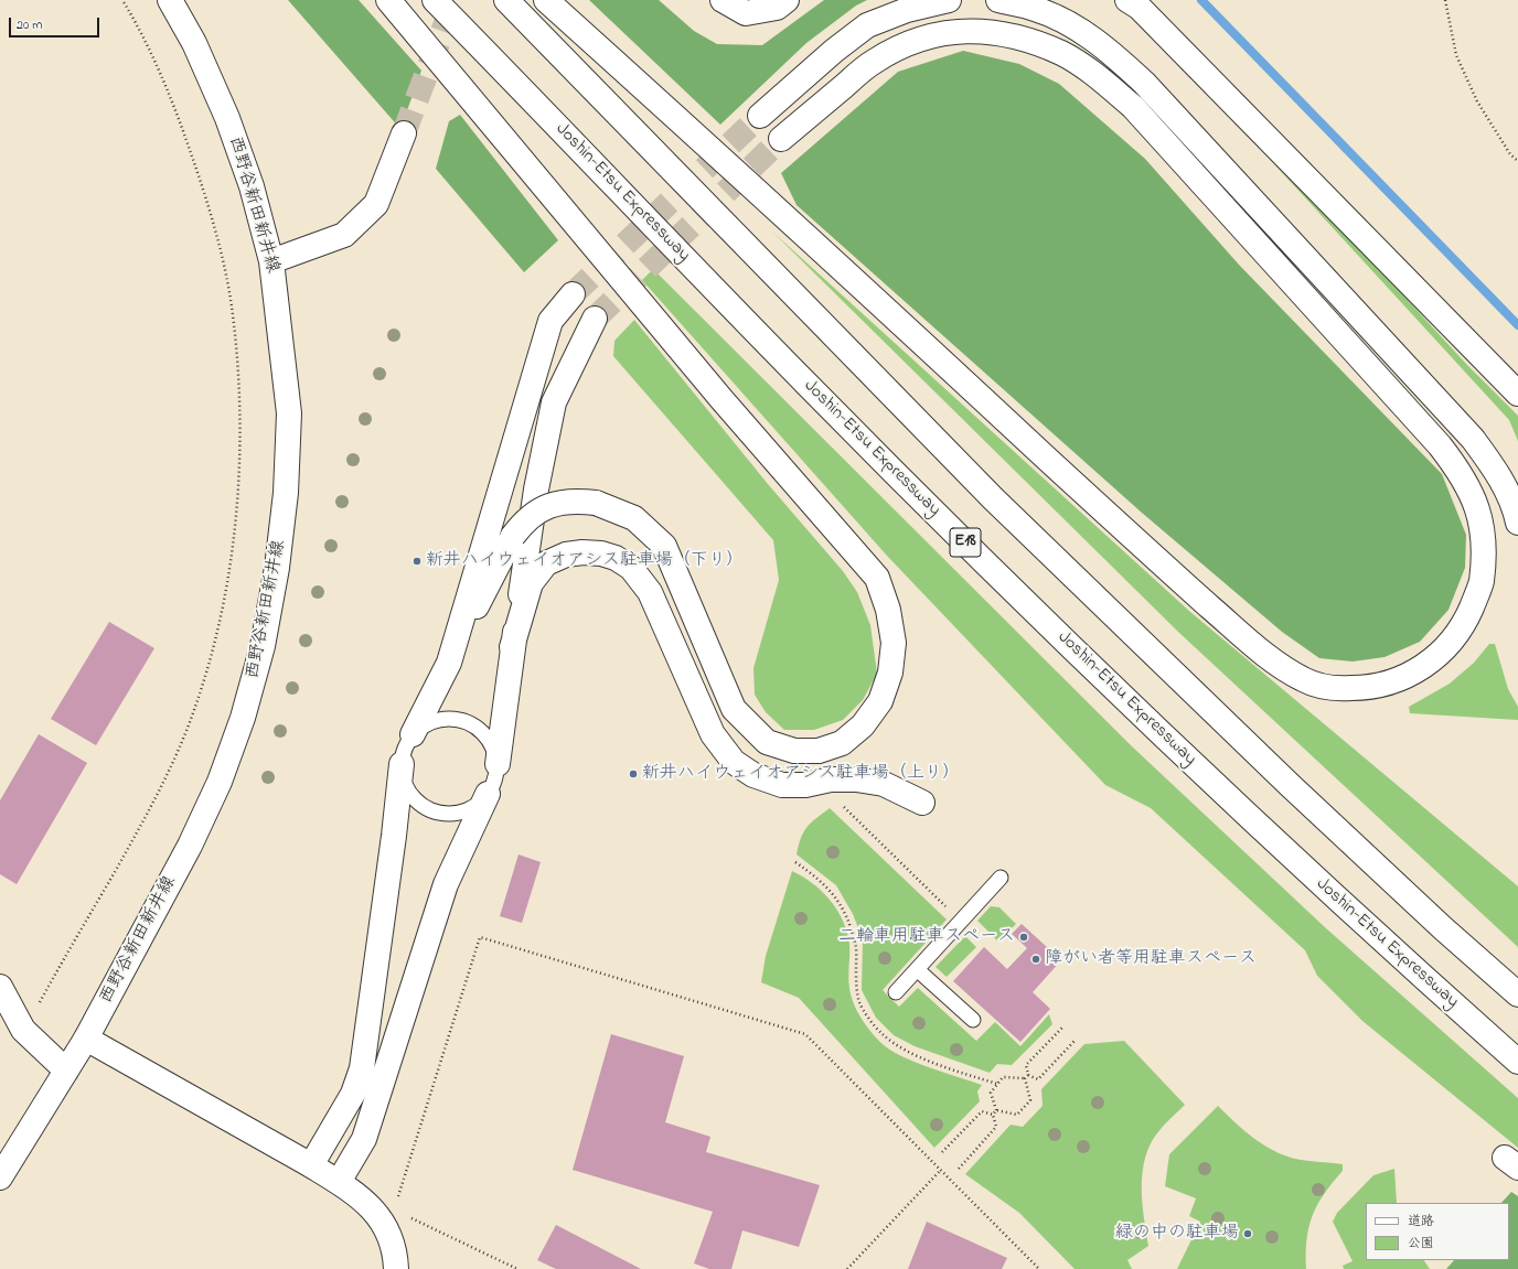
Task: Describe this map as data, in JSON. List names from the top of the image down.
{
  "streets": {
    "main road": ["Joshin-Etsu Expressway", "西野谷新田新井線", "E18"]
  },
  "places": [
    "新井ハイウェイオアシス駐車場（下り）",
    "新井ハイウェイオアシス駐車場（上り）",
    "二輪車用駐車スペース",
    "障がい者等用駐車スペース",
    "緑の中の駐車場"
  ],
  "legend": ["道路", "公園"],
  "scale_bar": "20 m"
}
